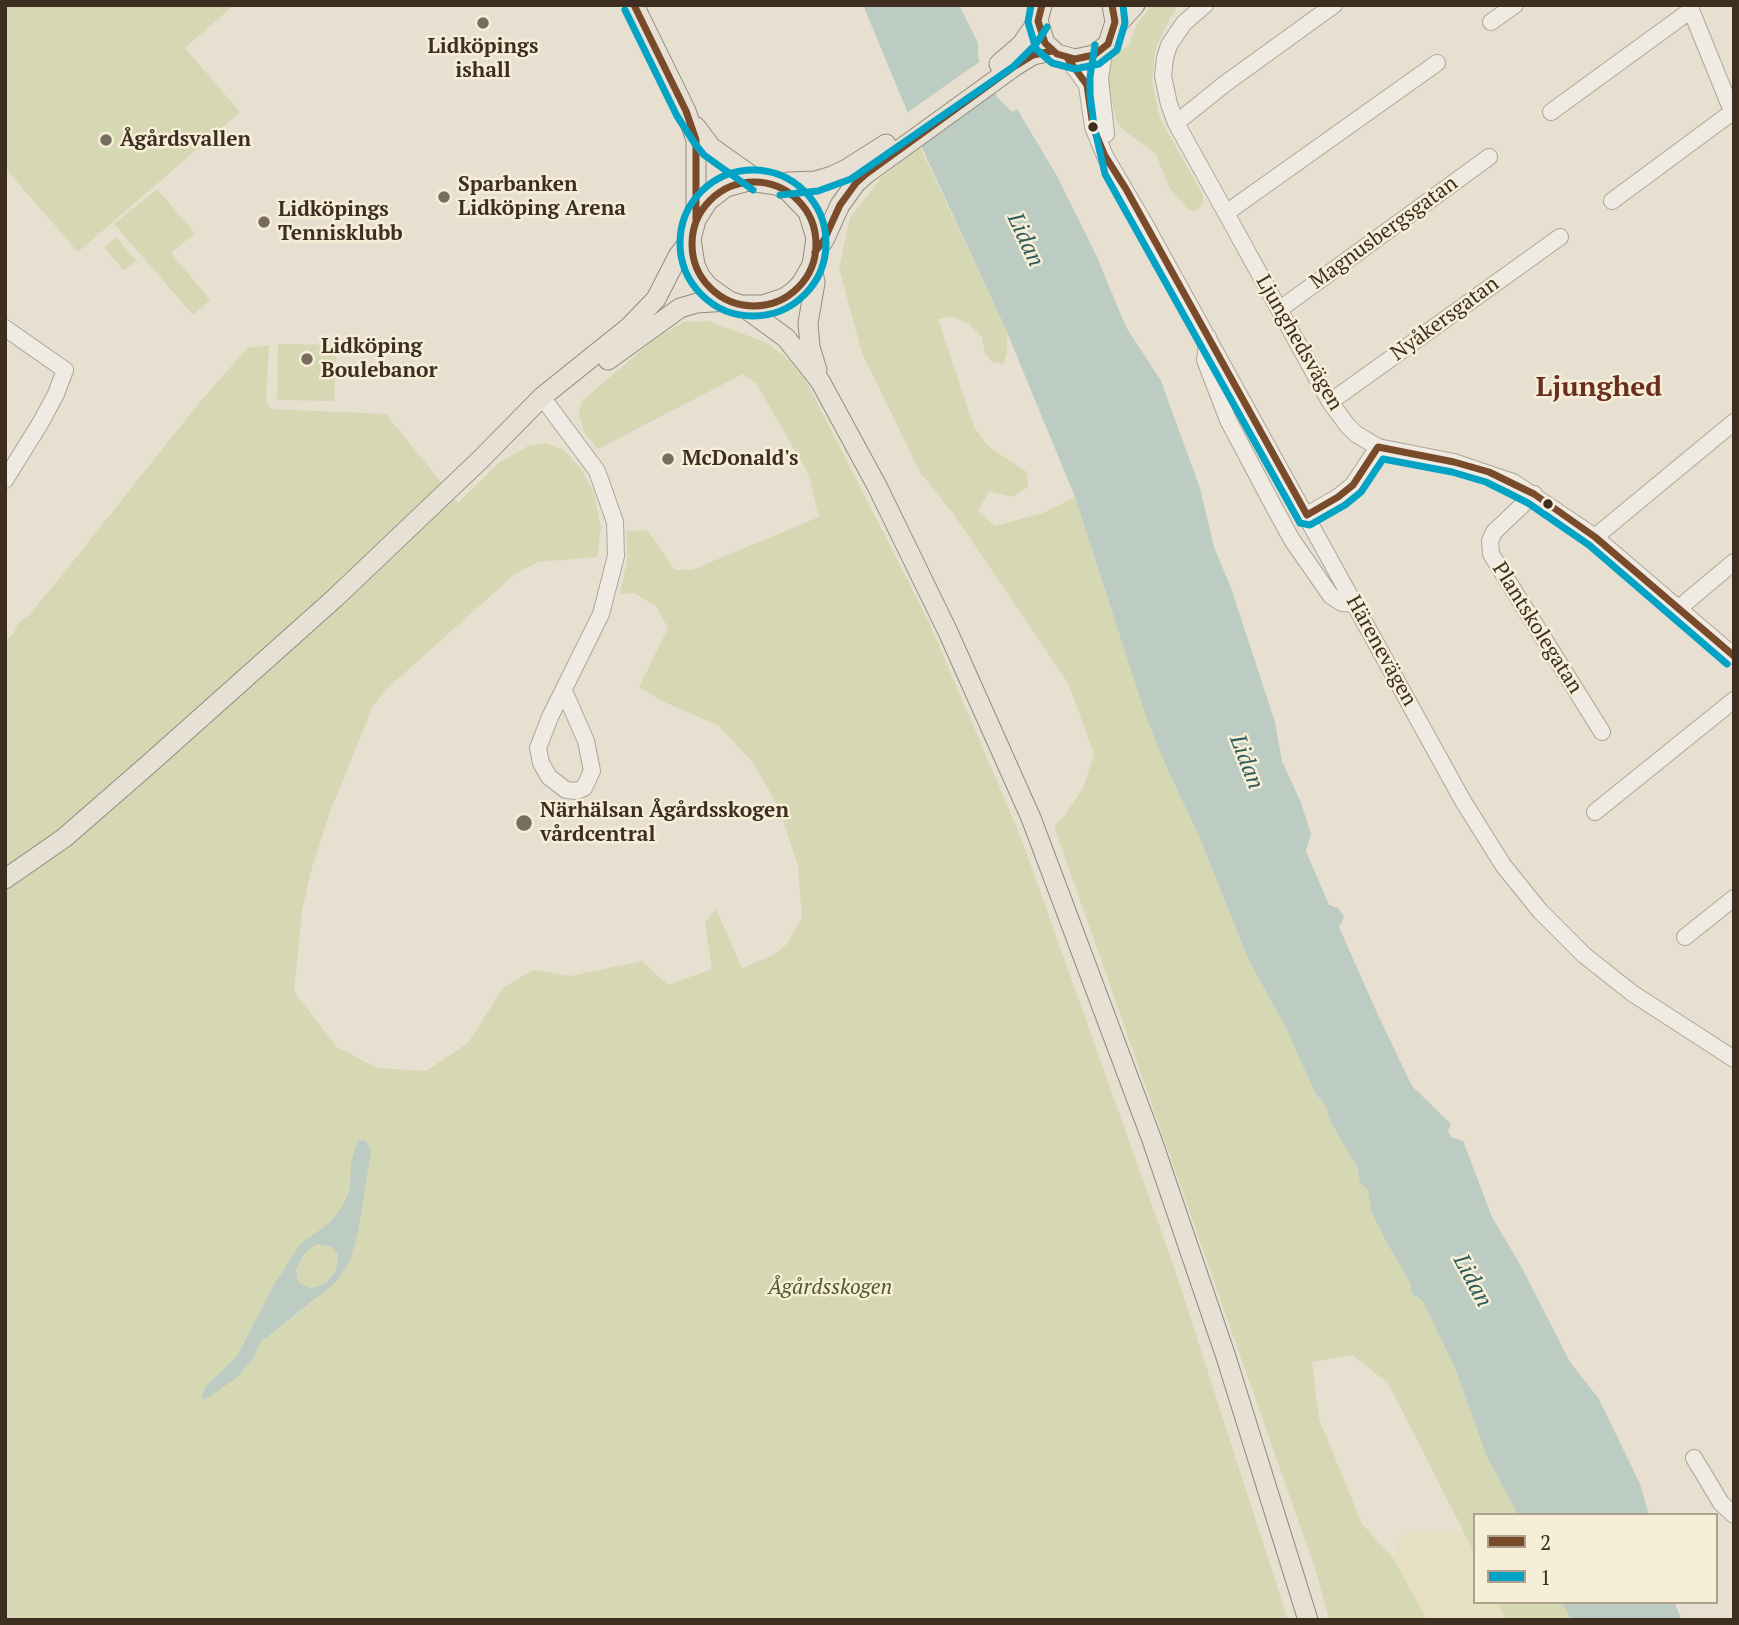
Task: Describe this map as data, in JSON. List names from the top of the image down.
{
  "streets": {
    "street": [
      "Magnusbergsgatan",
      "Nyåkersgatan",
      "Ljunghedsvägen",
      "Plantskolegatan",
      "Härenevägen"
    ]
  },
  "crossings": [
    ["Magnusbergsgatan", "Ljunghedsvägen"],
    ["Nyåkersgatan", "Ljunghedsvägen"],
    ["Ljunghedsvägen", "Plantskolegatan"]
  ],
  "districts": ["Ljunghed"],
  "water": ["Lidan"],
  "parks": ["Ågårdsskogen"],
  "places": [
    "Lidköpings ishall",
    "Ågårdsvallen",
    "Sparbanken Lidköping Arena",
    "Lidköpings Tennisklubb",
    "Lidköping Boulebanor",
    "McDonald's",
    "Närhälsan Ågårdsskogen vårdcentral"
  ],
  "lines": ["transit line 2", "transit line 1"],
  "legend": ["2", "1"]
}
